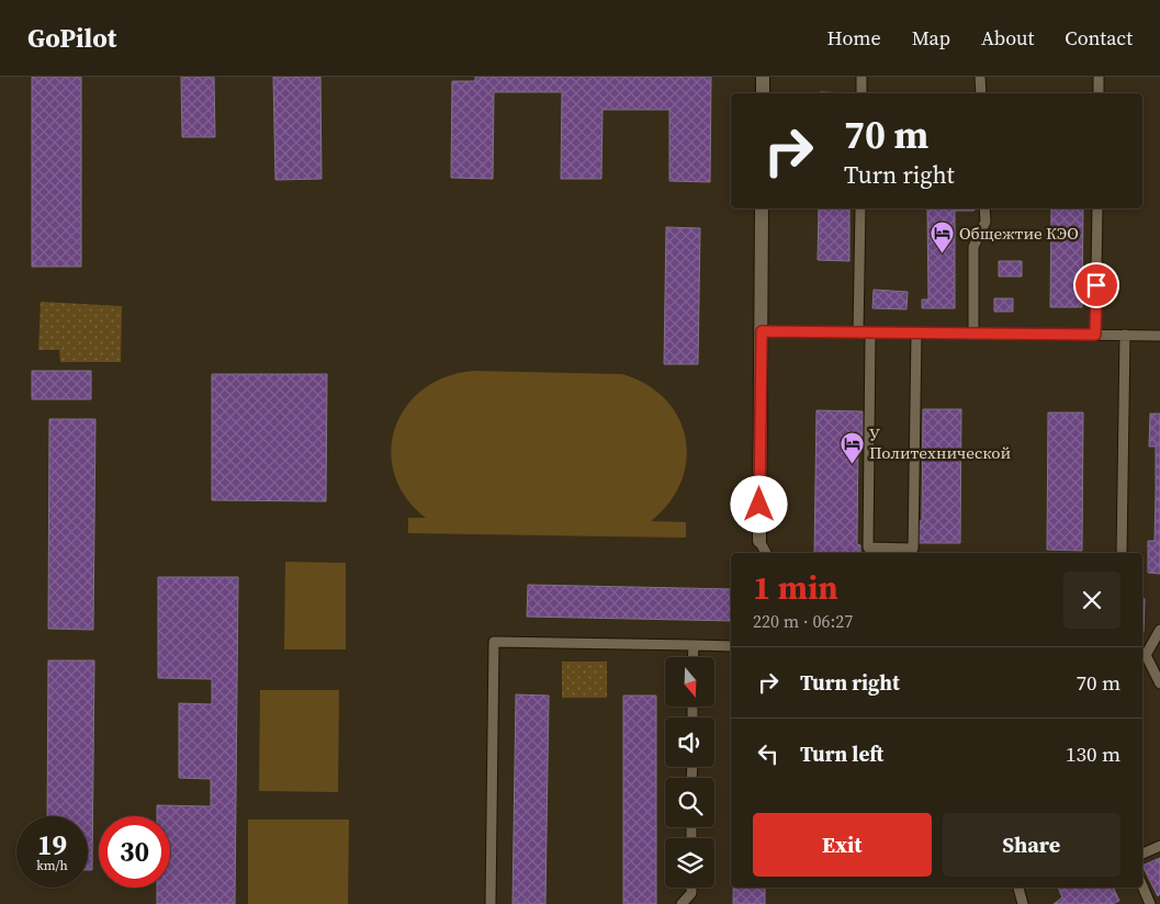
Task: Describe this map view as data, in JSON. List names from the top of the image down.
{
  "places": {
    "hotel": ["Общежтие КЭО", "У Политехнической"]
  },
  "north": "bottom",
  "page": {
    "header": "GoPilot",
    "nav": [
      "Home",
      "Map",
      "About",
      "Contact"
    ],
    "turn": ["70 m", "Turn right"],
    "heading": ["1 min", "220 m · 06:27"],
    "list": [
      {
        "name": "Turn right",
        "value": "70 m"
      },
      {
        "name": "Turn left",
        "value": "130 m"
      }
    ],
    "buttons": ["Exit", "Share"],
    "speed": "19 km/h",
    "limit": "30"
  }
}
